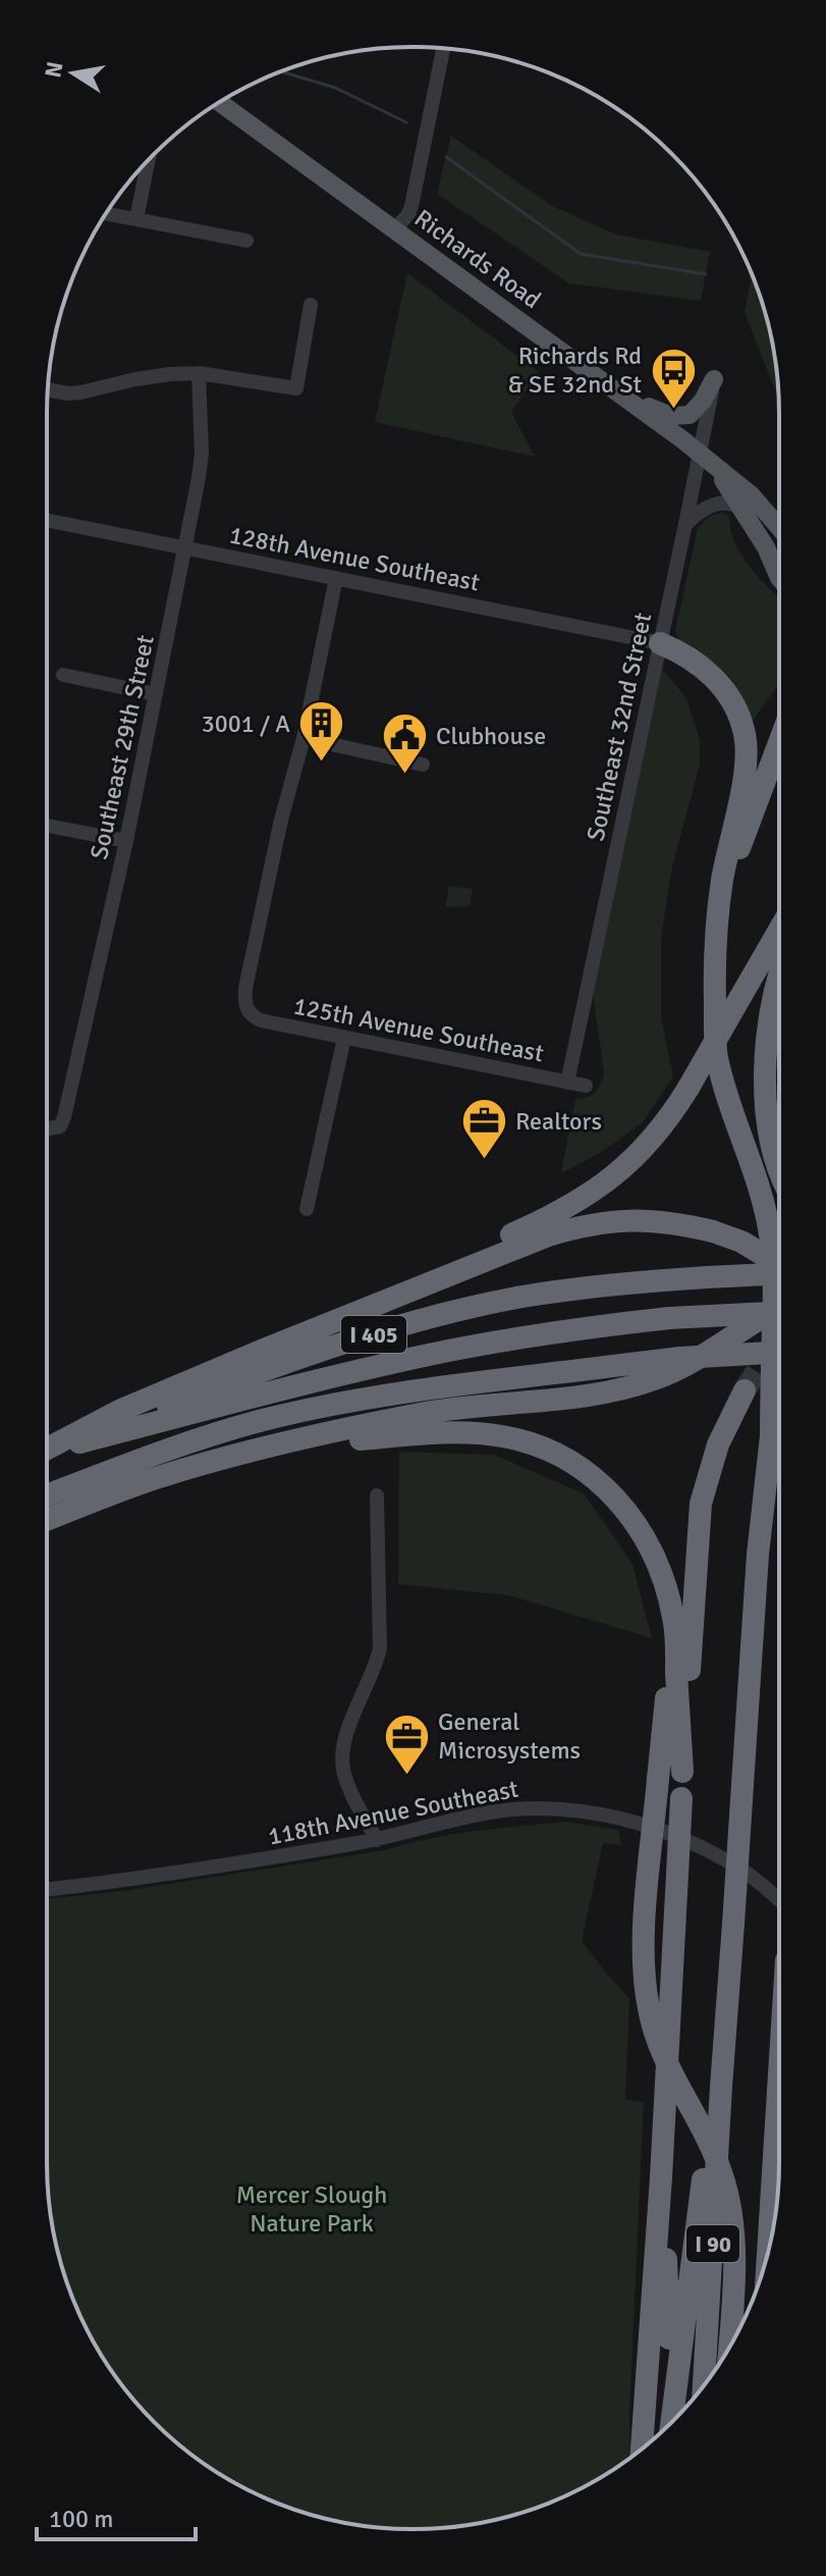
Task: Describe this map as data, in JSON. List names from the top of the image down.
{
  "streets": {
    "highway": ["I 405", "I 90"],
    "main road": ["Richards Road"],
    "street": [
      "128th Avenue Southeast",
      "Southeast 32nd Street",
      "Southeast 29th Street",
      "125th Avenue Southeast",
      "118th Avenue Southeast"
    ]
  },
  "crossings": [
    ["Richards Road", "Southeast 32nd Street"],
    ["128th Avenue Southeast", "Southeast 32nd Street"],
    ["128th Avenue Southeast", "Southeast 29th Street"],
    ["Southeast 32nd Street", "125th Avenue Southeast"]
  ],
  "parks": ["Mercer Slough Nature Park"],
  "places": {
    "bus stop": ["Richards Rd & SE 32nd St"],
    "building": ["3001 / A"],
    "public building": ["Clubhouse"],
    "office": ["Realtors", "General Microsystems"]
  },
  "scale_bar": "100 m",
  "north": "left"
}
